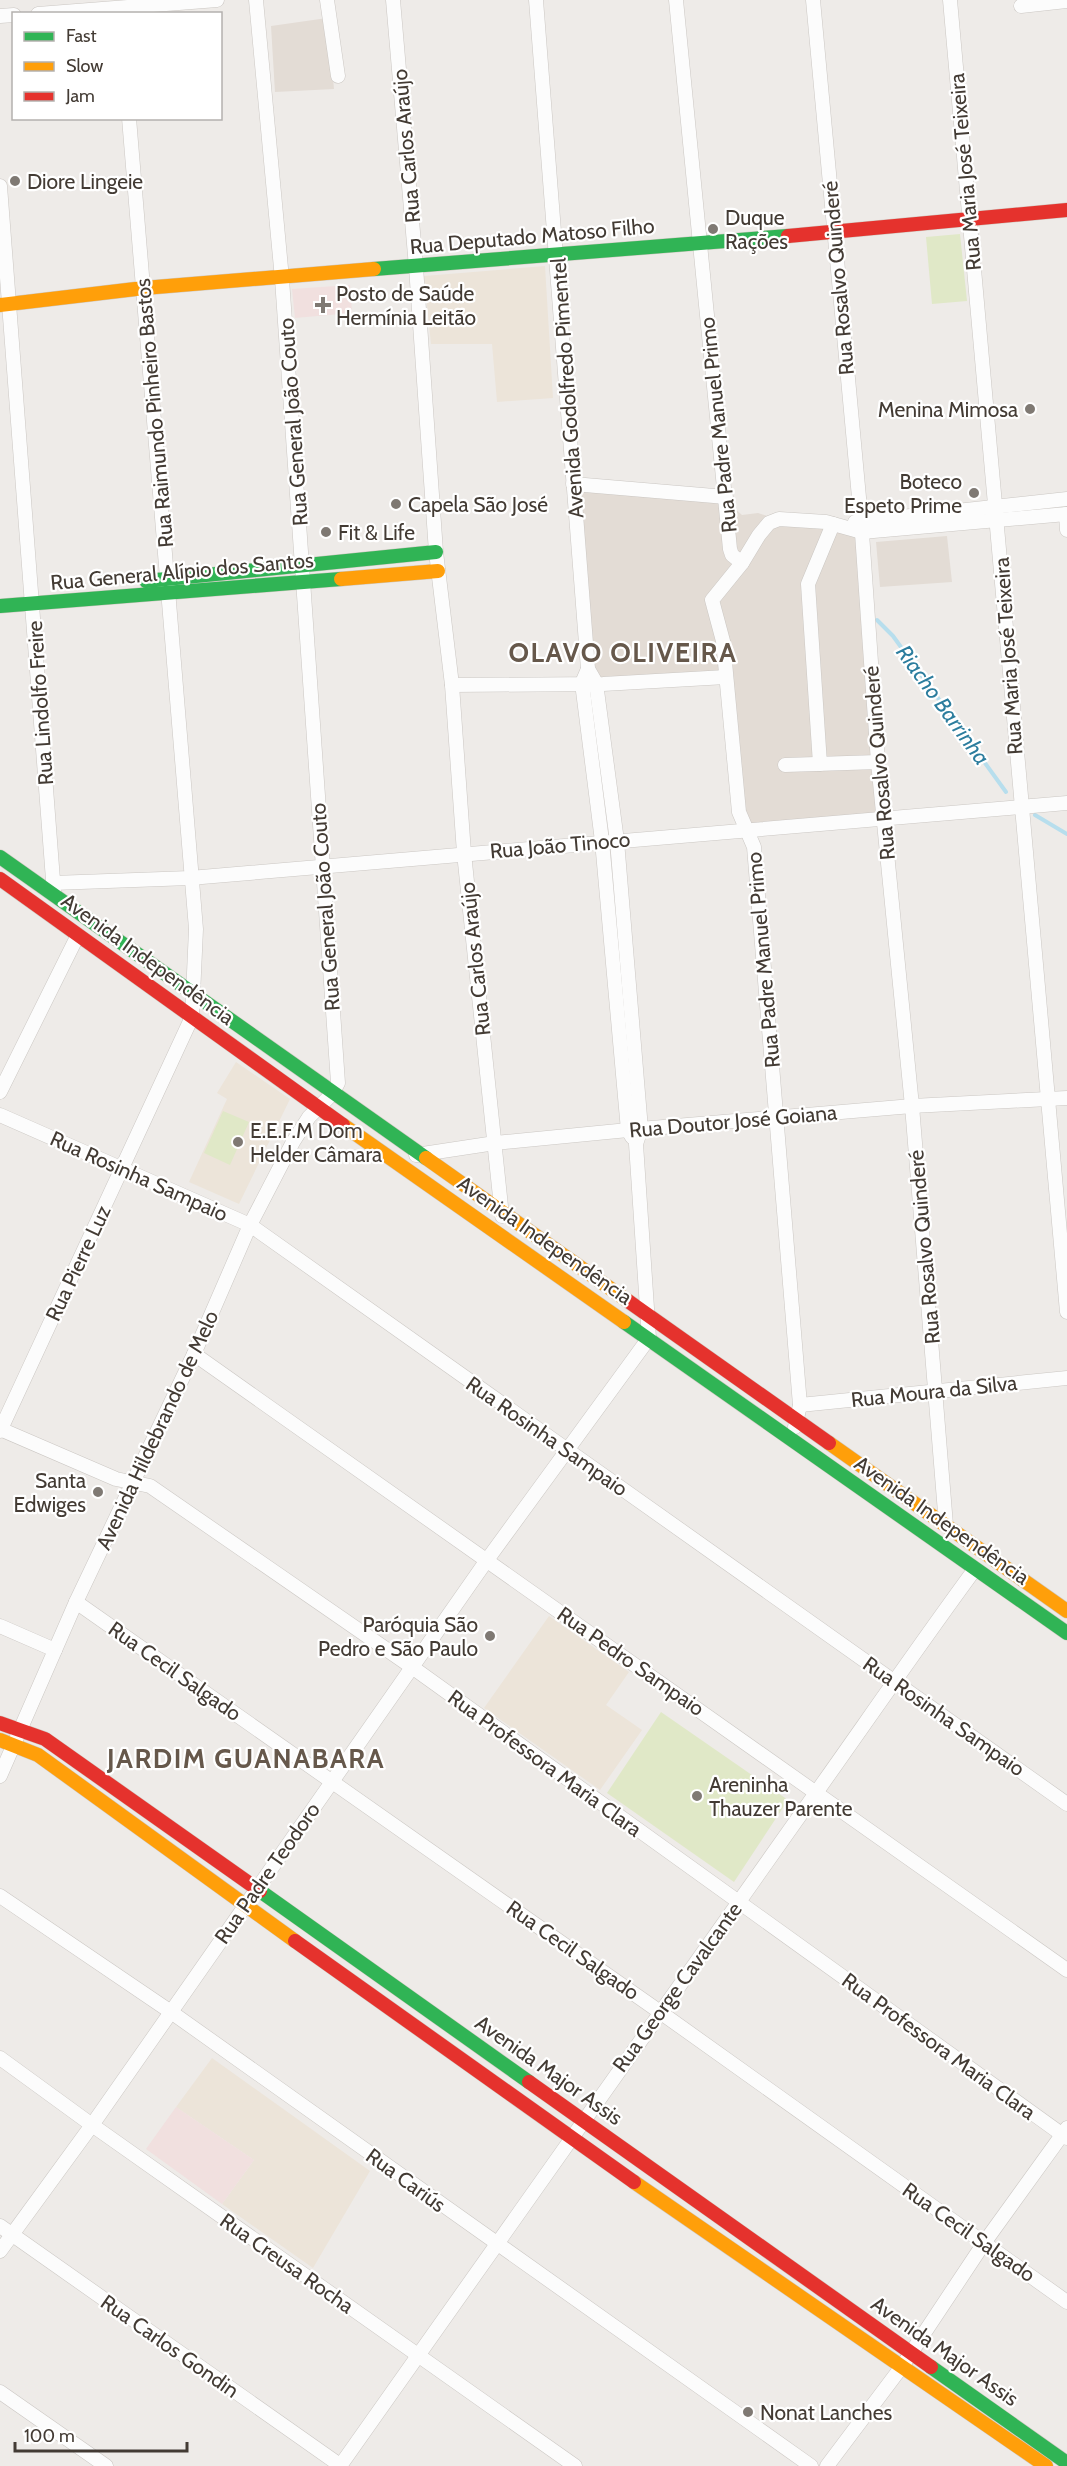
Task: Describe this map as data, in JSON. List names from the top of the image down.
{
  "streets": {
    "street": [
      "Rua Carlos Araújo",
      "Rua Maria José Teixeira",
      "Rua Deputado Matoso Filho",
      "Rua Rosalvo Quinderé",
      "Avenida Godolfredo Pimentel",
      "Rua Raimundo Pinheiro Bastos",
      "Rua General João Couto",
      "Rua Padre Manuel Primo",
      "Rua General Alípio dos Santos",
      "Rua Lindolfo Freire",
      "Rua João Tinoco",
      "Avenida Independência",
      "Rua Doutor José Goiana",
      "Rua Rosinha Sampaio",
      "Rua Pierre Luz",
      "Rua Moura da Silva",
      "Avenida Hildebrando de Melo",
      "Rua Pedro Sampaio",
      "Rua Cecil Salgado",
      "Rua Professora Maria Clara",
      "Rua Padre Teodoro",
      "Rua George Cavalcante",
      "Avenida Major Assis",
      "Rua Cariús",
      "Rua Creusa Rocha",
      "Rua Carlos Gondin"
    ]
  },
  "crossings": [
    ["Rua Carlos Araújo", "Rua Deputado Matoso Filho"],
    ["Rua Carlos Araújo", "Rua General Alípio dos Santos"],
    ["Rua Carlos Araújo", "Rua João Tinoco"],
    ["Rua Carlos Araújo", "Avenida Independência"],
    ["Rua Carlos Araújo", "Rua Doutor José Goiana"],
    ["Rua Maria José Teixeira", "Rua Deputado Matoso Filho"],
    ["Rua Maria José Teixeira", "Rua João Tinoco"],
    ["Rua Maria José Teixeira", "Rua Doutor José Goiana"],
    ["Rua Deputado Matoso Filho", "Rua Rosalvo Quinderé"],
    ["Rua Deputado Matoso Filho", "Avenida Godolfredo Pimentel"],
    ["Rua Deputado Matoso Filho", "Rua Raimundo Pinheiro Bastos"],
    ["Rua Deputado Matoso Filho", "Rua General João Couto"],
    ["Rua Deputado Matoso Filho", "Rua Padre Manuel Primo"],
    ["Rua Deputado Matoso Filho", "Rua Lindolfo Freire"],
    ["Rua Rosalvo Quinderé", "Rua João Tinoco"],
    ["Rua Rosalvo Quinderé", "Avenida Independência"],
    ["Rua Rosalvo Quinderé", "Rua Doutor José Goiana"],
    ["Rua Rosalvo Quinderé", "Rua Moura da Silva"],
    ["Avenida Godolfredo Pimentel", "Rua João Tinoco"],
    ["Avenida Godolfredo Pimentel", "Rua Doutor José Goiana"],
    ["Rua Raimundo Pinheiro Bastos", "Rua General Alípio dos Santos"],
    ["Rua Raimundo Pinheiro Bastos", "Rua João Tinoco"],
    ["Rua Raimundo Pinheiro Bastos", "Avenida Independência"],
    ["Rua Raimundo Pinheiro Bastos", "Rua Pierre Luz"],
    ["Rua General João Couto", "Rua General Alípio dos Santos"],
    ["Rua General João Couto", "Rua João Tinoco"],
    ["Rua General João Couto", "Avenida Independência"],
    ["Rua General João Couto", "Avenida Hildebrando de Melo"],
    ["Rua Padre Manuel Primo", "Rua João Tinoco"],
    ["Rua Padre Manuel Primo", "Avenida Independência"],
    ["Rua Padre Manuel Primo", "Rua Doutor José Goiana"],
    ["Rua Padre Manuel Primo", "Rua Moura da Silva"],
    ["Rua General Alípio dos Santos", "Rua Lindolfo Freire"],
    ["Rua Lindolfo Freire", "Rua João Tinoco"],
    ["Rua Lindolfo Freire", "Avenida Independência"],
    ["Rua João Tinoco", "Avenida Independência"],
    ["Avenida Independência", "Rua Doutor José Goiana"],
    ["Avenida Independência", "Rua Pierre Luz"],
    ["Avenida Independência", "Avenida Hildebrando de Melo"],
    ["Avenida Independência", "Rua Padre Teodoro"],
    ["Avenida Independência", "Rua George Cavalcante"],
    ["Rua Rosinha Sampaio", "Rua Pierre Luz"],
    ["Rua Rosinha Sampaio", "Avenida Hildebrando de Melo"],
    ["Rua Rosinha Sampaio", "Rua Padre Teodoro"],
    ["Rua Rosinha Sampaio", "Rua George Cavalcante"],
    ["Rua Pierre Luz", "Rua Professora Maria Clara"],
    ["Avenida Hildebrando de Melo", "Rua Pedro Sampaio"],
    ["Avenida Hildebrando de Melo", "Rua Cecil Salgado"],
    ["Avenida Hildebrando de Melo", "Rua Professora Maria Clara"],
    ["Avenida Hildebrando de Melo", "Avenida Major Assis"],
    ["Rua Pedro Sampaio", "Rua Padre Teodoro"],
    ["Rua Pedro Sampaio", "Rua George Cavalcante"],
    ["Rua Cecil Salgado", "Rua Padre Teodoro"],
    ["Rua Cecil Salgado", "Rua George Cavalcante"],
    ["Rua Professora Maria Clara", "Rua Padre Teodoro"],
    ["Rua Professora Maria Clara", "Rua George Cavalcante"],
    ["Rua Padre Teodoro", "Avenida Major Assis"],
    ["Rua Padre Teodoro", "Rua Cariús"],
    ["Rua Padre Teodoro", "Rua Creusa Rocha"],
    ["Rua Padre Teodoro", "Rua Carlos Gondin"],
    ["Rua George Cavalcante", "Avenida Major Assis"],
    ["Rua George Cavalcante", "Rua Cariús"],
    ["Rua George Cavalcante", "Rua Creusa Rocha"],
    ["Rua George Cavalcante", "Rua Carlos Gondin"]
  ],
  "districts": ["OLAVO OLIVEIRA", "JARDIM GUANABARA"],
  "water": ["Riacho Barrinha"],
  "places": {
    "other": [
      "Diore Lingeie",
      "Duque Rações",
      "Menina Mimosa",
      "Boteco Espeto Prime",
      "Capela São José",
      "Fit & Life",
      "E.E.F.M Dom Helder Câmara",
      "Santa Edwiges",
      "Paróquia São Pedro e São Paulo",
      "Areninha Thauzer Parente",
      "Nonat Lanches"
    ],
    "health": ["Posto de Saúde Hermínia Leitão"]
  },
  "legend": ["Fast", "Slow", "Jam"],
  "scale_bar": "100 m"
}
